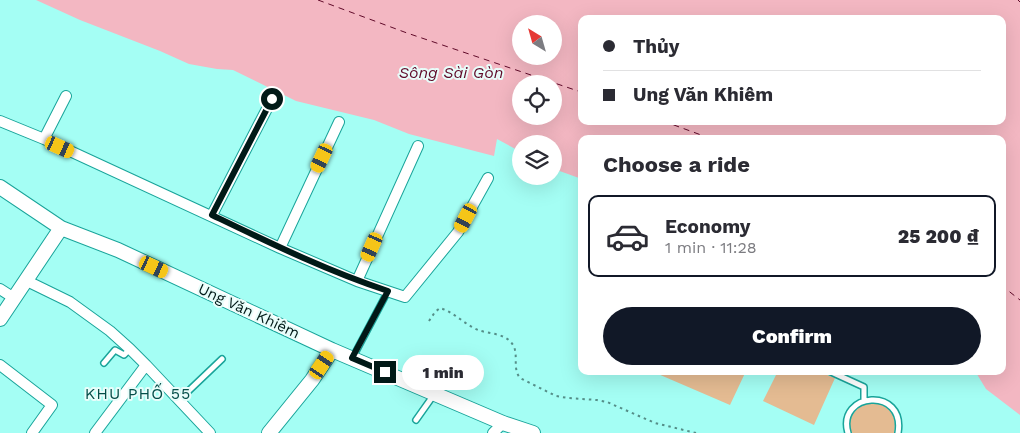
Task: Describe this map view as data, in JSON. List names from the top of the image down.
{
  "streets": {
    "main road": ["Ung Văn Khiêm"]
  },
  "districts": ["KHU PHỐ 55"],
  "water": ["Sông Sài Gòn"],
  "north": "top left",
  "page": {
    "banner": ["Thủy", "Ung Văn Khiêm"],
    "heading": "Choose a ride",
    "list": [
      {
        "name": "Economy",
        "note": "1 min · 11:28",
        "value": "25 200 ₫"
      }
    ],
    "buttons": "Confirm",
    "bubble": "1 min"
  }
}
